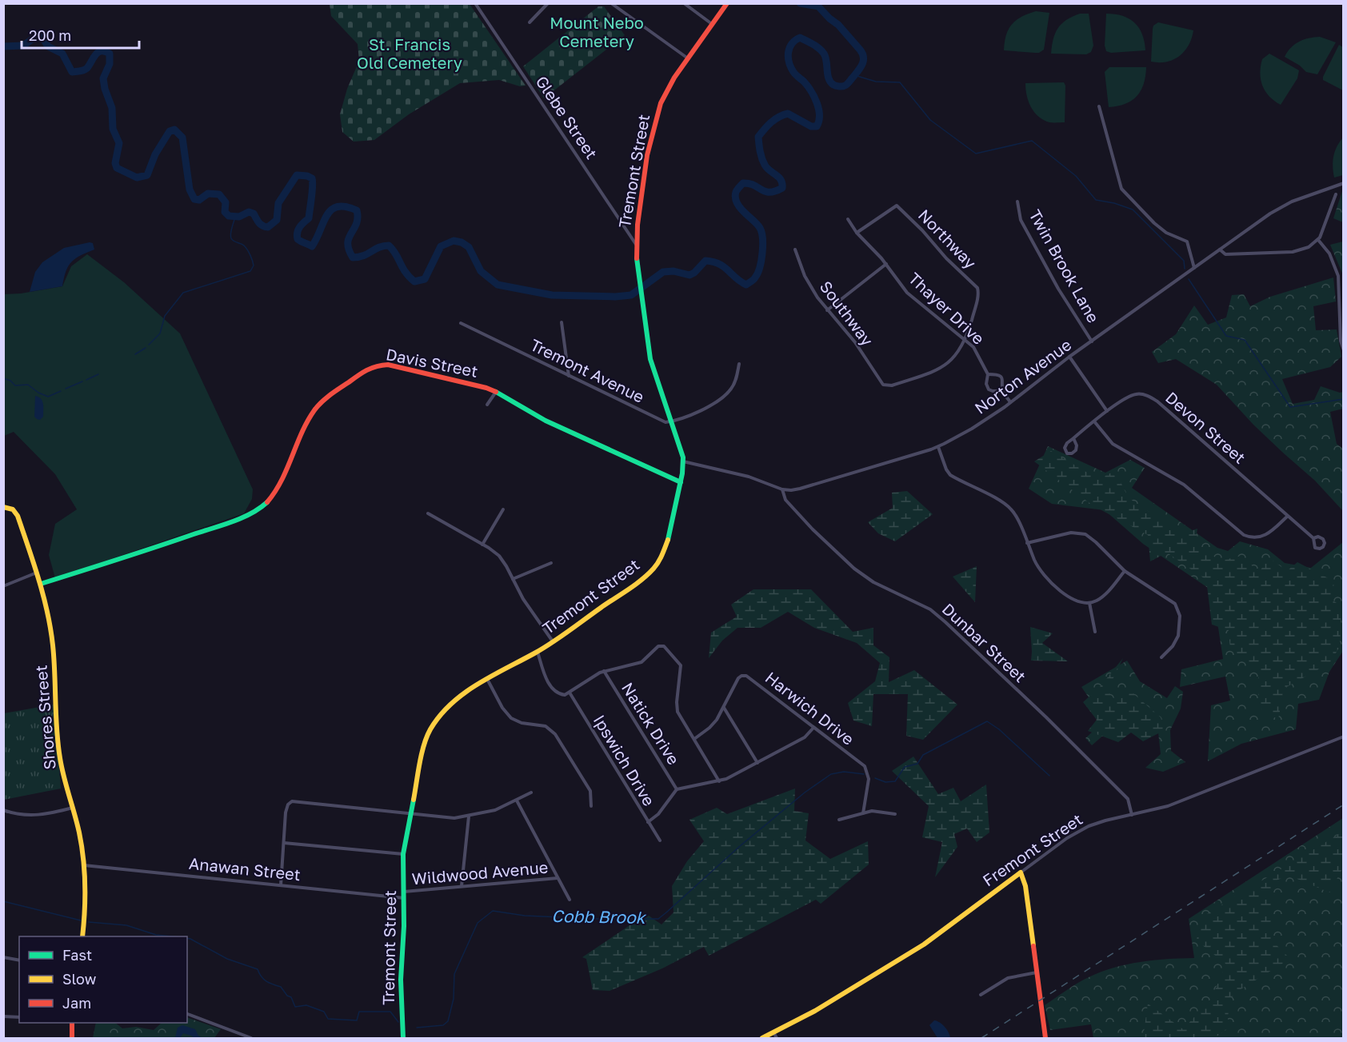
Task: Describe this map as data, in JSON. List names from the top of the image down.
{
  "streets": {
    "street": [
      "Glebe Street",
      "Tremont Street",
      "Northway",
      "Twin Brook Lane",
      "Thayer Drive",
      "Southway",
      "Davis Street",
      "Tremont Avenue",
      "Norton Avenue",
      "Devon Street",
      "Dunbar Street",
      "Harwich Drive",
      "Shores Street",
      "Natick Drive",
      "Ipswich Drive",
      "Fremont Street",
      "Anawan Street",
      "Wildwood Avenue"
    ]
  },
  "crossings": [
    ["Glebe Street", "Tremont Street"],
    ["Tremont Street", "Davis Street"],
    ["Tremont Street", "Tremont Avenue"],
    ["Tremont Street", "Norton Avenue"],
    ["Tremont Street", "Anawan Street"],
    ["Tremont Street", "Wildwood Avenue"],
    ["Northway", "Thayer Drive"],
    ["Northway", "Southway"],
    ["Twin Brook Lane", "Norton Avenue"],
    ["Thayer Drive", "Southway"],
    ["Thayer Drive", "Norton Avenue"],
    ["Davis Street", "Shores Street"],
    ["Norton Avenue", "Dunbar Street"],
    ["Dunbar Street", "Fremont Street"],
    ["Shores Street", "Anawan Street"]
  ],
  "water": ["Cobb Brook"],
  "parks": ["Mount Nebo Cemetery", "St. Francis Old Cemetery"],
  "legend": ["Fast", "Slow", "Jam"],
  "scale_bar": "200 m"
}
